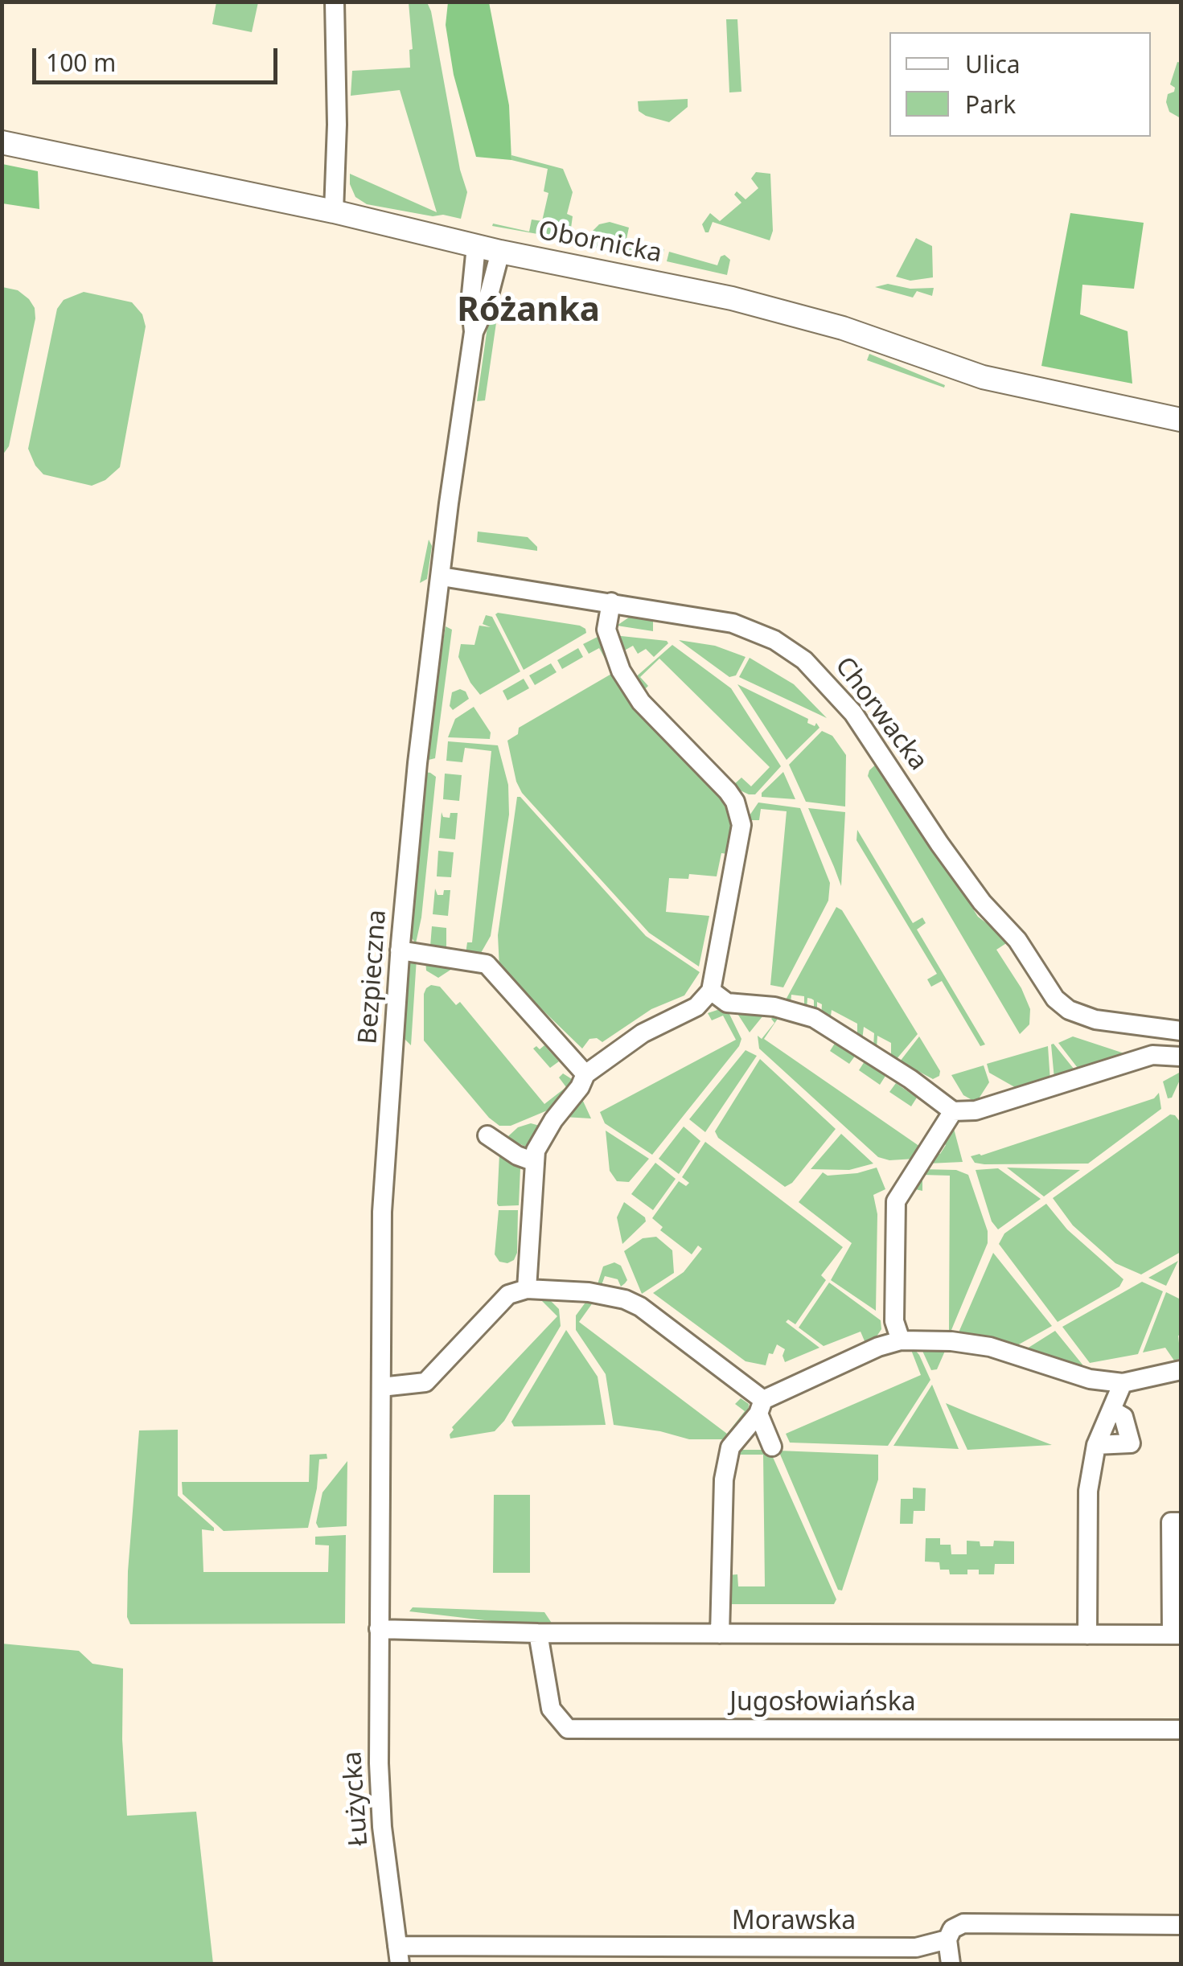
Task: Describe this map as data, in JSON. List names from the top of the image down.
{
  "streets": {
    "main road": ["Obornicka"],
    "street": [
      "Chorwacka",
      "Bezpieczna",
      "Jugosłowiańska",
      "Łużycka",
      "Morawska"
    ]
  },
  "crossings": [
    ["Obornicka", "Bezpieczna"],
    ["Chorwacka", "Bezpieczna"],
    ["Bezpieczna", "Łużycka"],
    ["Łużycka", "Morawska"]
  ],
  "districts": ["Różanka"],
  "legend": ["Ulica", "Park"],
  "scale_bar": "100 m"
}
